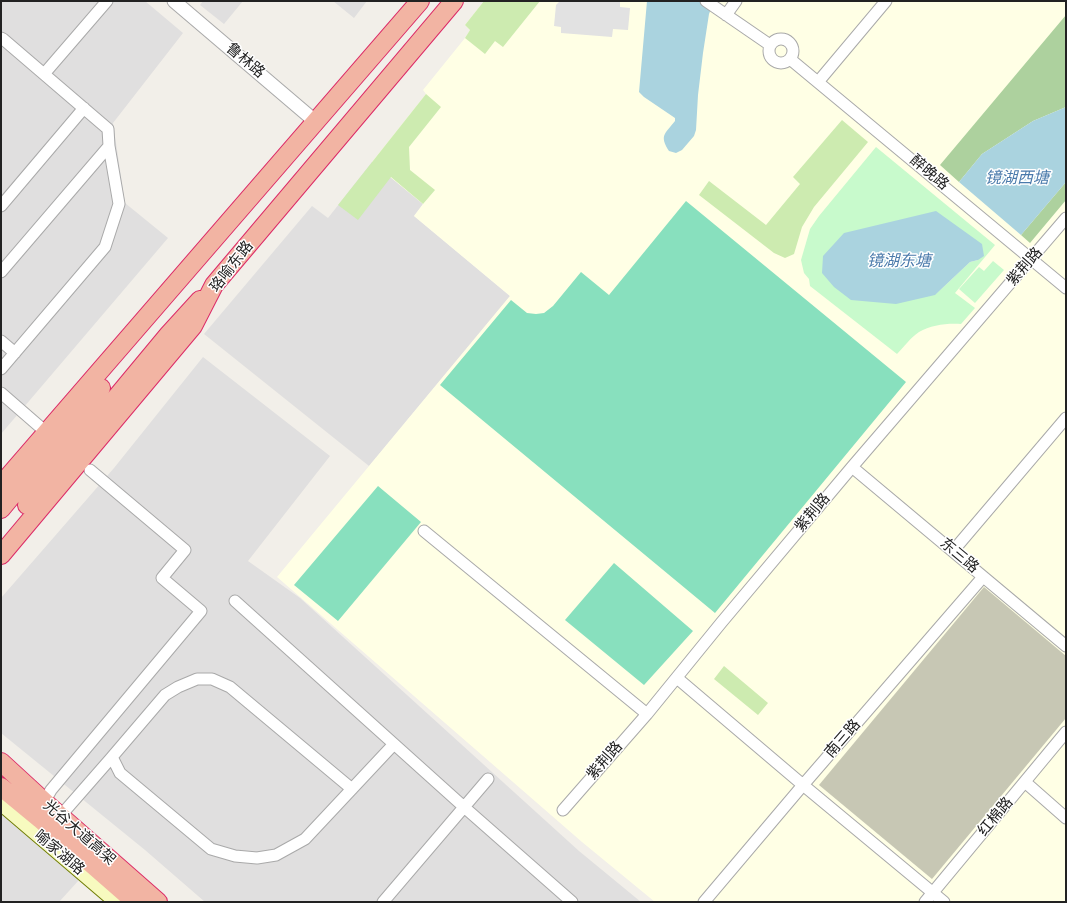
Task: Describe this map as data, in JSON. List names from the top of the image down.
{
  "streets": {
    "highway": ["珞喻东路", "光谷大道高架"],
    "main road": ["喻家湖路"],
    "street": [
      "鲁林路",
      "醉晚路",
      "紫荆路",
      "东三路",
      "南三路",
      "红棉路"
    ]
  },
  "crossings": [
    ["鲁林路", "珞喻东路"],
    ["醉晚路", "紫荆路"],
    ["紫荆路", "东三路"],
    ["东三路", "南三路"]
  ],
  "water": ["镜湖西塘", "镜湖东塘"]
}
